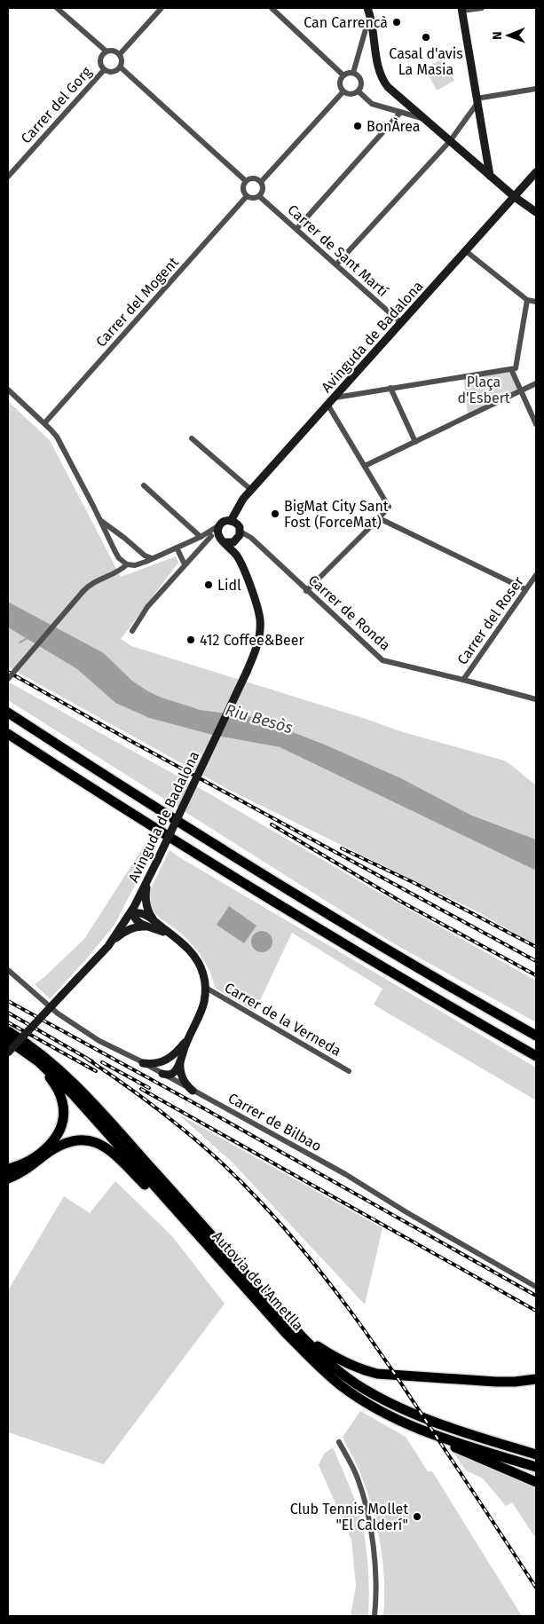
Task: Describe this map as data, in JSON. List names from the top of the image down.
{
  "streets": {
    "highway": ["Autovia de l'Ametlla"],
    "street": [
      "Carrer del Gorg",
      "Carrer de Sant Martí",
      "Carrer del Mogent",
      "Avinguda de Badalona",
      "Carrer de Ronda",
      "Carrer del Roser",
      "Carrer de la Verneda",
      "Carrer de Bilbao"
    ]
  },
  "crossings": [
    ["Carrer de Sant Martí", "Carrer del Mogent"],
    ["Carrer de Sant Martí", "Avinguda de Badalona"],
    ["Avinguda de Badalona", "Carrer de Ronda"],
    ["Carrer de Ronda", "Carrer del Roser"]
  ],
  "water": ["Riu Besòs"],
  "parks": ["Plaça d'Esbert"],
  "places": [
    "Can Carrencà",
    "Casal d'avis La Masia",
    "BonÀrea",
    "BigMat City Sant Fost (ForceMat)",
    "Lidl",
    "412 Coffee&Beer",
    "Club Tennis Mollet \"El Calderí\""
  ],
  "north": "left"
}
